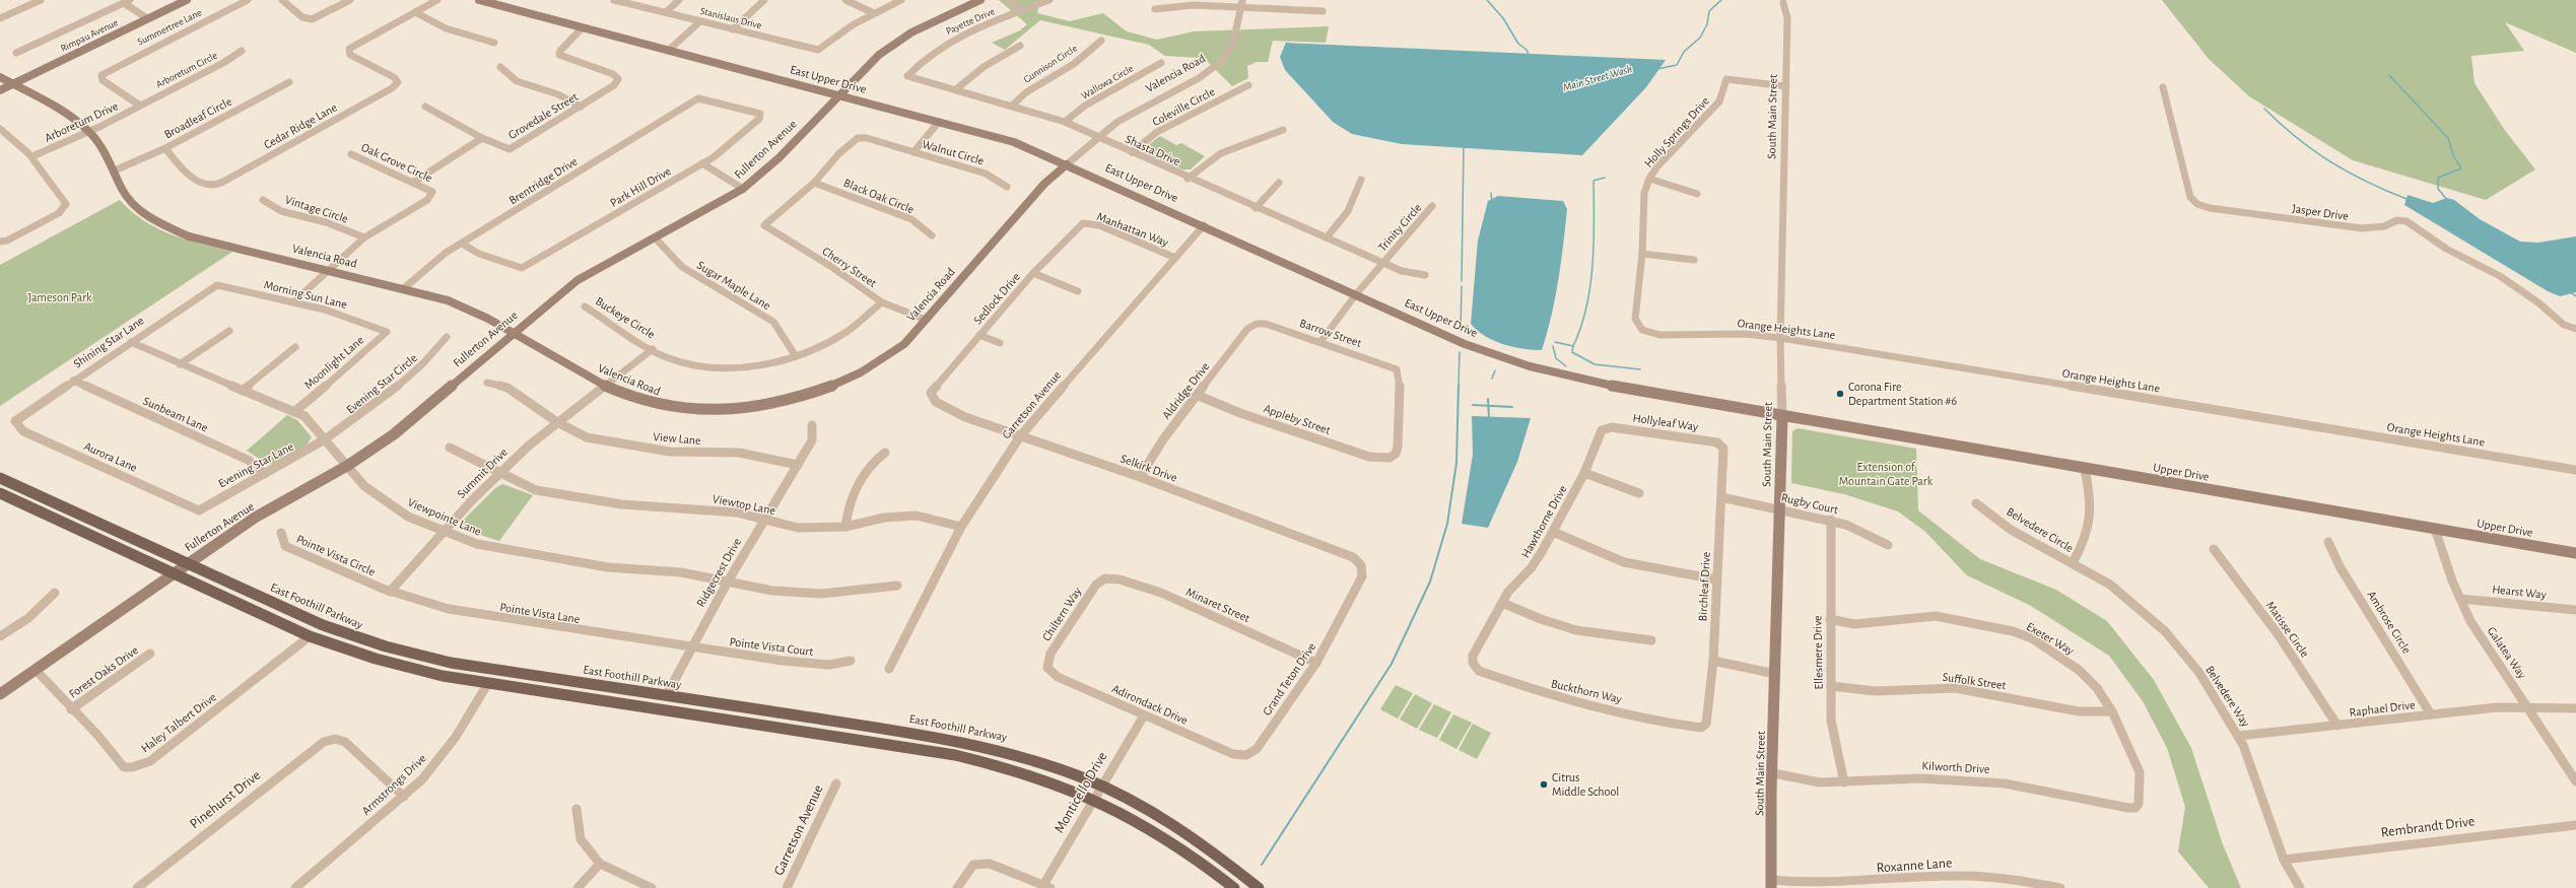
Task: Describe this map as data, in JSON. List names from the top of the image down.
{
  "streets": {
    "main road": [
      "Rimpau Avenue",
      "Valencia Road",
      "East Upper Drive",
      "South Main Street",
      "Fullerton Avenue",
      "Upper Drive",
      "East Foothill Parkway"
    ],
    "street": [
      "Stanislaus Drive",
      "Payette Drive",
      "Summertree Lane",
      "Gunnison Circle",
      "Arboretum Circle",
      "Wallowa Circle",
      "Coleville Circle",
      "Grovedale Street",
      "Broadleaf Circle",
      "Arboretum Drive",
      "Cedar Ridge Lane",
      "Holly Springs Drive",
      "Shasta Drive",
      "Walnut Circle",
      "Oak Grove Circle",
      "Brentridge Drive",
      "Park Hill Drive",
      "Black Oak Circle",
      "Vintage Circle",
      "Jasper Drive",
      "Trinity Circle",
      "Manhattan Way",
      "Cherry Street",
      "Sugar Maple Lane",
      "Morning Sun Lane",
      "Sedlock Drive",
      "Buckeye Circle",
      "Orange Heights Lane",
      "Barrow Street",
      "Shining Star Lane",
      "Moonlight Lane",
      "Evening Star Circle",
      "Aldridge Drive",
      "Garretson Avenue",
      "Sunbeam Lane",
      "Appleby Street",
      "Hollyleaf Way",
      "View Lane",
      "Aurora Lane",
      "Evening Star Lane",
      "Selkirk Drive",
      "Summit Drive",
      "Rugby Court",
      "Viewtop Lane",
      "Viewpointe Lane",
      "Hawthorne Drive",
      "Belvedere Circle",
      "Pointe Vista Circle",
      "Ridgecrest Drive",
      "Birchleaf Drive",
      "Hearst Way",
      "Minaret Street",
      "Pointe Vista Lane",
      "Chiltern Way",
      "Ambrose Circle",
      "Matisse Circle",
      "Exeter Way",
      "Pointe Vista Court",
      "Ellesmere Drive",
      "Galatea Way",
      "Forest Oaks Drive",
      "Grand Teton Drive",
      "Suffolk Street",
      "Buckthorn Way",
      "Belvedere Way",
      "Adirondack Drive",
      "Raphael Drive",
      "Haley Talbert Drive",
      "Kilworth Drive",
      "Armstrongs Drive",
      "Monticello Drive",
      "Pinehurst Drive",
      "Rembrandt Drive",
      "Roxanne Lane"
    ]
  },
  "crossings": [
    ["Payette Drive", "Shasta Drive"],
    ["Summertree Lane", "Arboretum Circle"],
    ["Summertree Lane", "Arboretum Drive"],
    ["Rimpau Avenue", "Valencia Road"],
    ["Gunnison Circle", "Shasta Drive"],
    ["Arboretum Circle", "Arboretum Drive"],
    ["Valencia Road", "East Upper Drive"],
    ["Valencia Road", "Broadleaf Circle"],
    ["Valencia Road", "Arboretum Drive"],
    ["Valencia Road", "Fullerton Avenue"],
    ["Valencia Road", "Shasta Drive"],
    ["Valencia Road", "Brentridge Drive"],
    ["Valencia Road", "Cherry Street"],
    ["Valencia Road", "Summit Drive"],
    ["East Upper Drive", "Grovedale Street"],
    ["East Upper Drive", "South Main Street"],
    ["East Upper Drive", "Fullerton Avenue"],
    ["East Upper Drive", "Trinity Circle"],
    ["East Upper Drive", "Garretson Avenue"],
    ["East Upper Drive", "Upper Drive"],
    ["Wallowa Circle", "Shasta Drive"],
    ["Coleville Circle", "Shasta Drive"],
    ["South Main Street", "Holly Springs Drive"],
    ["South Main Street", "Orange Heights Lane"],
    ["South Main Street", "Upper Drive"],
    ["South Main Street", "Rugby Court"],
    ["South Main Street", "Kilworth Drive"],
    ["South Main Street", "Roxanne Lane"],
    ["Broadleaf Circle", "Cedar Ridge Lane"],
    ["Holly Springs Drive", "Orange Heights Lane"],
    ["Fullerton Avenue", "Sugar Maple Lane"],
    ["Fullerton Avenue", "Viewpointe Lane"],
    ["Fullerton Avenue", "East Foothill Parkway"],
    ["Fullerton Avenue", "Haley Talbert Drive"],
    ["Shasta Drive", "Trinity Circle"],
    ["Walnut Circle", "Black Oak Circle"],
    ["Walnut Circle", "Cherry Street"],
    ["Oak Grove Circle", "Vintage Circle"],
    ["Brentridge Drive", "Park Hill Drive"],
    ["Black Oak Circle", "Cherry Street"],
    ["Trinity Circle", "Barrow Street"],
    ["Manhattan Way", "Sedlock Drive"],
    ["Manhattan Way", "Garretson Avenue"],
    ["Cherry Street", "Buckeye Circle"],
    ["Sugar Maple Lane", "Buckeye Circle"],
    ["Morning Sun Lane", "Shining Star Lane"],
    ["Morning Sun Lane", "Moonlight Lane"],
    ["Sedlock Drive", "Selkirk Drive"],
    ["Buckeye Circle", "Summit Drive"],
    ["Barrow Street", "Aldridge Drive"],
    ["Barrow Street", "Appleby Street"],
    ["Shining Star Lane", "Sunbeam Lane"],
    ["Shining Star Lane", "Aurora Lane"],
    ["Shining Star Lane", "Viewpointe Lane"],
    ["Moonlight Lane", "Viewpointe Lane"],
    ["Evening Star Circle", "Evening Star Lane"],
    ["Evening Star Circle", "Viewpointe Lane"],
    ["Aldridge Drive", "Appleby Street"],
    ["Aldridge Drive", "Selkirk Drive"],
    ["Garretson Avenue", "Selkirk Drive"],
    ["Garretson Avenue", "Viewtop Lane"],
    ["Sunbeam Lane", "Evening Star Lane"],
    ["Hollyleaf Way", "Hawthorne Drive"],
    ["Hollyleaf Way", "Birchleaf Drive"],
    ["View Lane", "Summit Drive"],
    ["View Lane", "Ridgecrest Drive"],
    ["Aurora Lane", "Evening Star Lane"],
    ["Evening Star Lane", "Viewpointe Lane"],
    ["Selkirk Drive", "Grand Teton Drive"],
    ["Upper Drive", "Galatea Way"],
    ["Summit Drive", "Viewtop Lane"],
    ["Summit Drive", "Viewpointe Lane"],
    ["Summit Drive", "Pointe Vista Circle"],
    ["Summit Drive", "Pointe Vista Lane"],
    ["Rugby Court", "Birchleaf Drive"],
    ["Rugby Court", "Ellesmere Drive"],
    ["Viewtop Lane", "Ridgecrest Drive"],
    ["Viewpointe Lane", "Ridgecrest Drive"],
    ["Hawthorne Drive", "Buckthorn Way"],
    ["Belvedere Circle", "Belvedere Way"],
    ["Pointe Vista Circle", "Pointe Vista Lane"],
    ["Ridgecrest Drive", "East Foothill Parkway"],
    ["Ridgecrest Drive", "Pointe Vista Lane"],
    ["Ridgecrest Drive", "Pointe Vista Court"],
    ["Birchleaf Drive", "Buckthorn Way"],
    ["Hearst Way", "Galatea Way"],
    ["Minaret Street", "Chiltern Way"],
    ["Minaret Street", "Grand Teton Drive"],
    ["East Foothill Parkway", "Monticello Drive"],
    ["Pointe Vista Lane", "Pointe Vista Court"],
    ["Chiltern Way", "Adirondack Drive"],
    ["Ambrose Circle", "Raphael Drive"],
    ["Matisse Circle", "Raphael Drive"],
    ["Exeter Way", "Ellesmere Drive"],
    ["Exeter Way", "Suffolk Street"],
    ["Exeter Way", "Kilworth Drive"],
    ["Ellesmere Drive", "Suffolk Street"],
    ["Ellesmere Drive", "Kilworth Drive"],
    ["Galatea Way", "Raphael Drive"],
    ["Forest Oaks Drive", "Haley Talbert Drive"],
    ["Grand Teton Drive", "Adirondack Drive"],
    ["Belvedere Way", "Raphael Drive"],
    ["Belvedere Way", "Rembrandt Drive"],
    ["Adirondack Drive", "Monticello Drive"],
    ["Armstrongs Drive", "Pinehurst Drive"]
  ],
  "water": ["Main Street Wash"],
  "parks": ["Jameson Park", "Extension of Mountain Gate Park"],
  "places": ["Corona Fire Department Station #6", "Citrus Middle School"]
}
